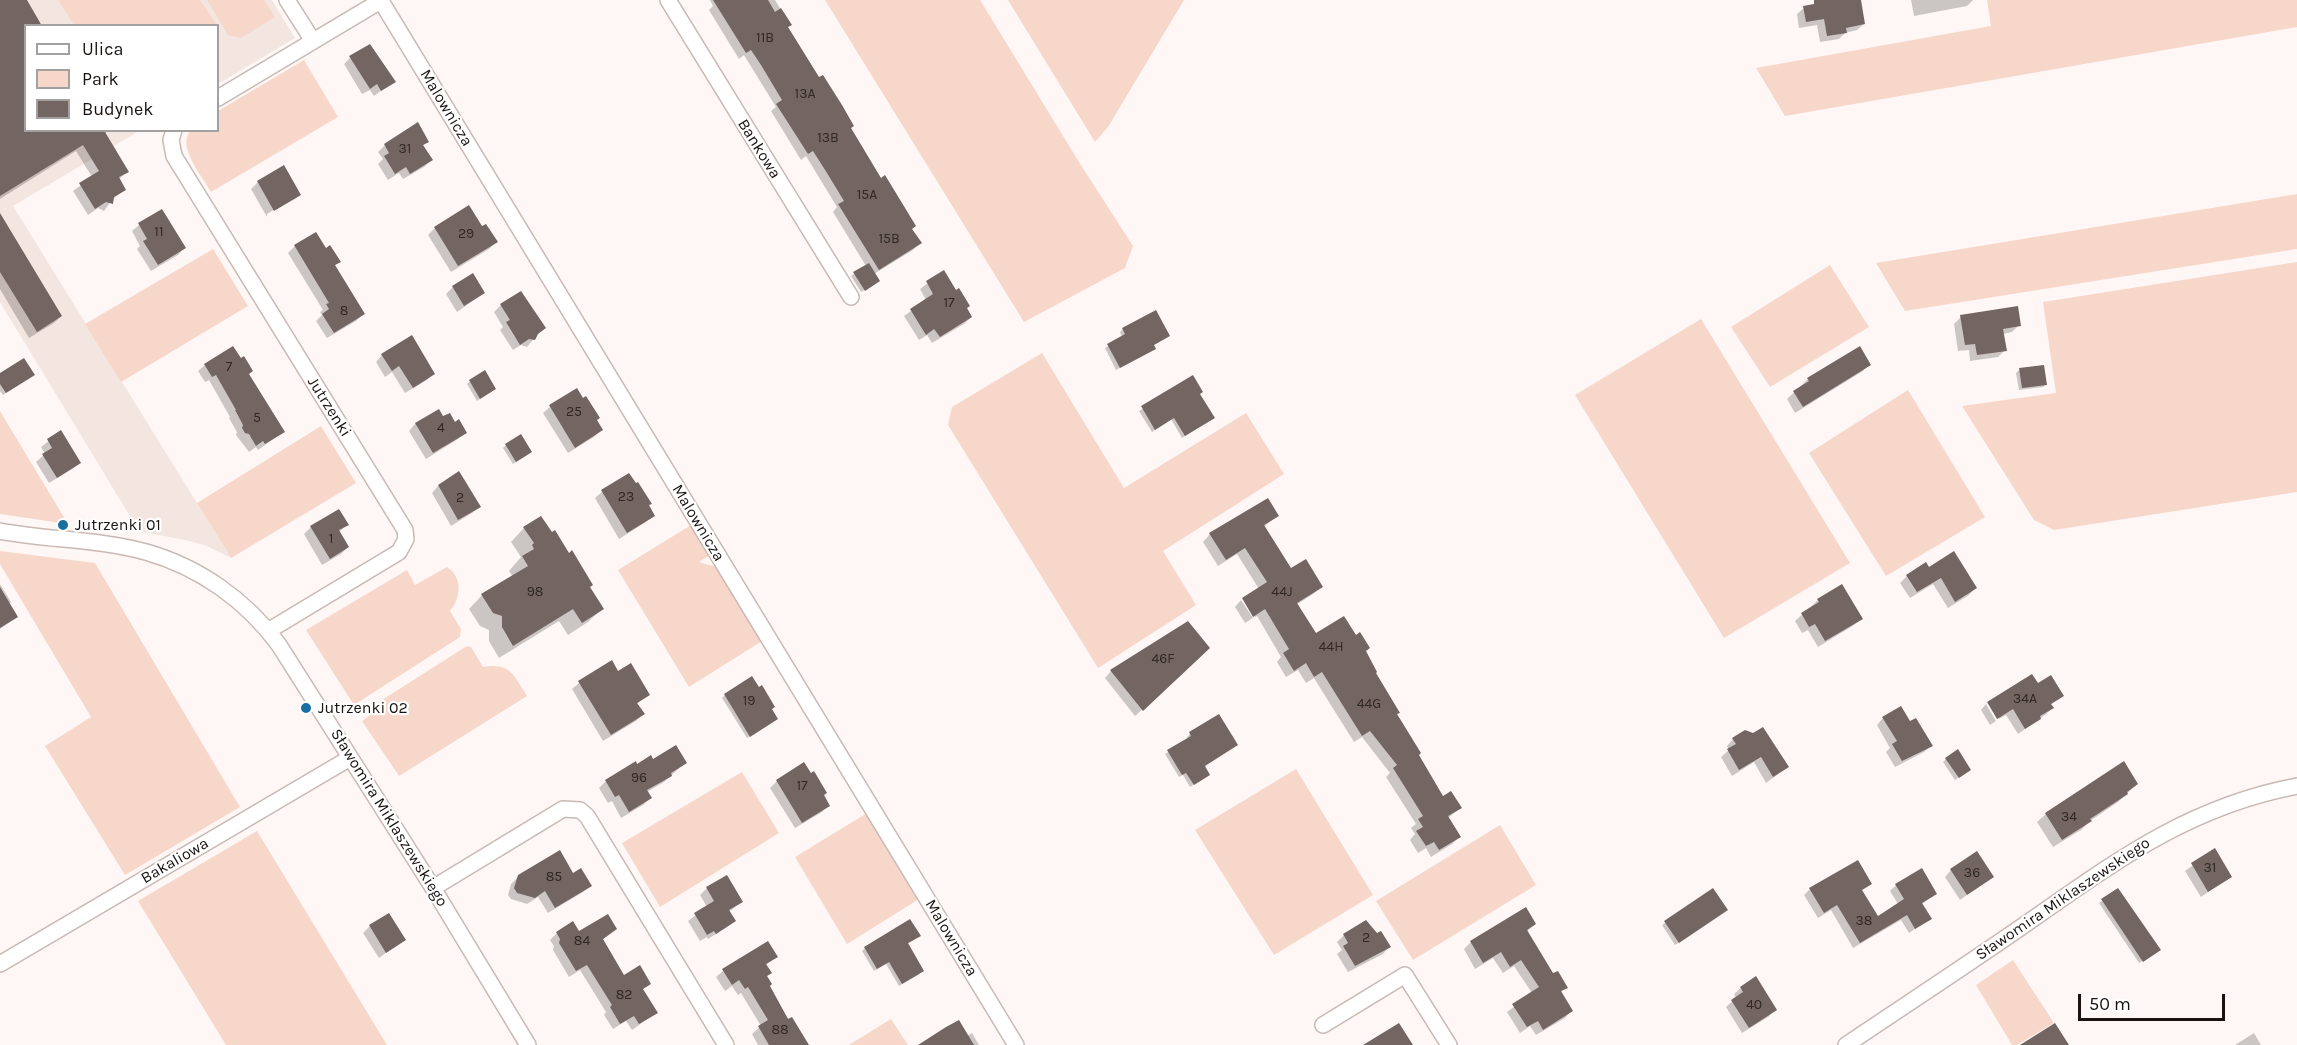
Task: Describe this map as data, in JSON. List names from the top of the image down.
{
  "streets": {
    "street": [
      "Malownicza",
      "Bankowa",
      "Jutrzenki",
      "Sławomira Miklaszewskiego",
      "Bakaliowa"
    ]
  },
  "crossings": [
    ["Jutrzenki", "Sławomira Miklaszewskiego"],
    ["Sławomira Miklaszewskiego", "Bakaliowa"]
  ],
  "places": ["Jutrzenki 01", "Jutrzenki 02"],
  "house_numbers": [
    "11B",
    "13A",
    "13B",
    "31",
    "15A",
    "11",
    "29",
    "15B",
    "17",
    "8",
    "7",
    "25",
    "5",
    "4",
    "23",
    "2",
    "1",
    "98",
    "44J",
    "44H",
    "46F",
    "34A",
    "19",
    "44G",
    "96",
    "17",
    "34",
    "31",
    "36",
    "85",
    "38",
    "2",
    "84",
    "82",
    "40",
    "88"
  ],
  "legend": ["Ulica", "Park", "Budynek"],
  "scale_bar": "50 m"
}
